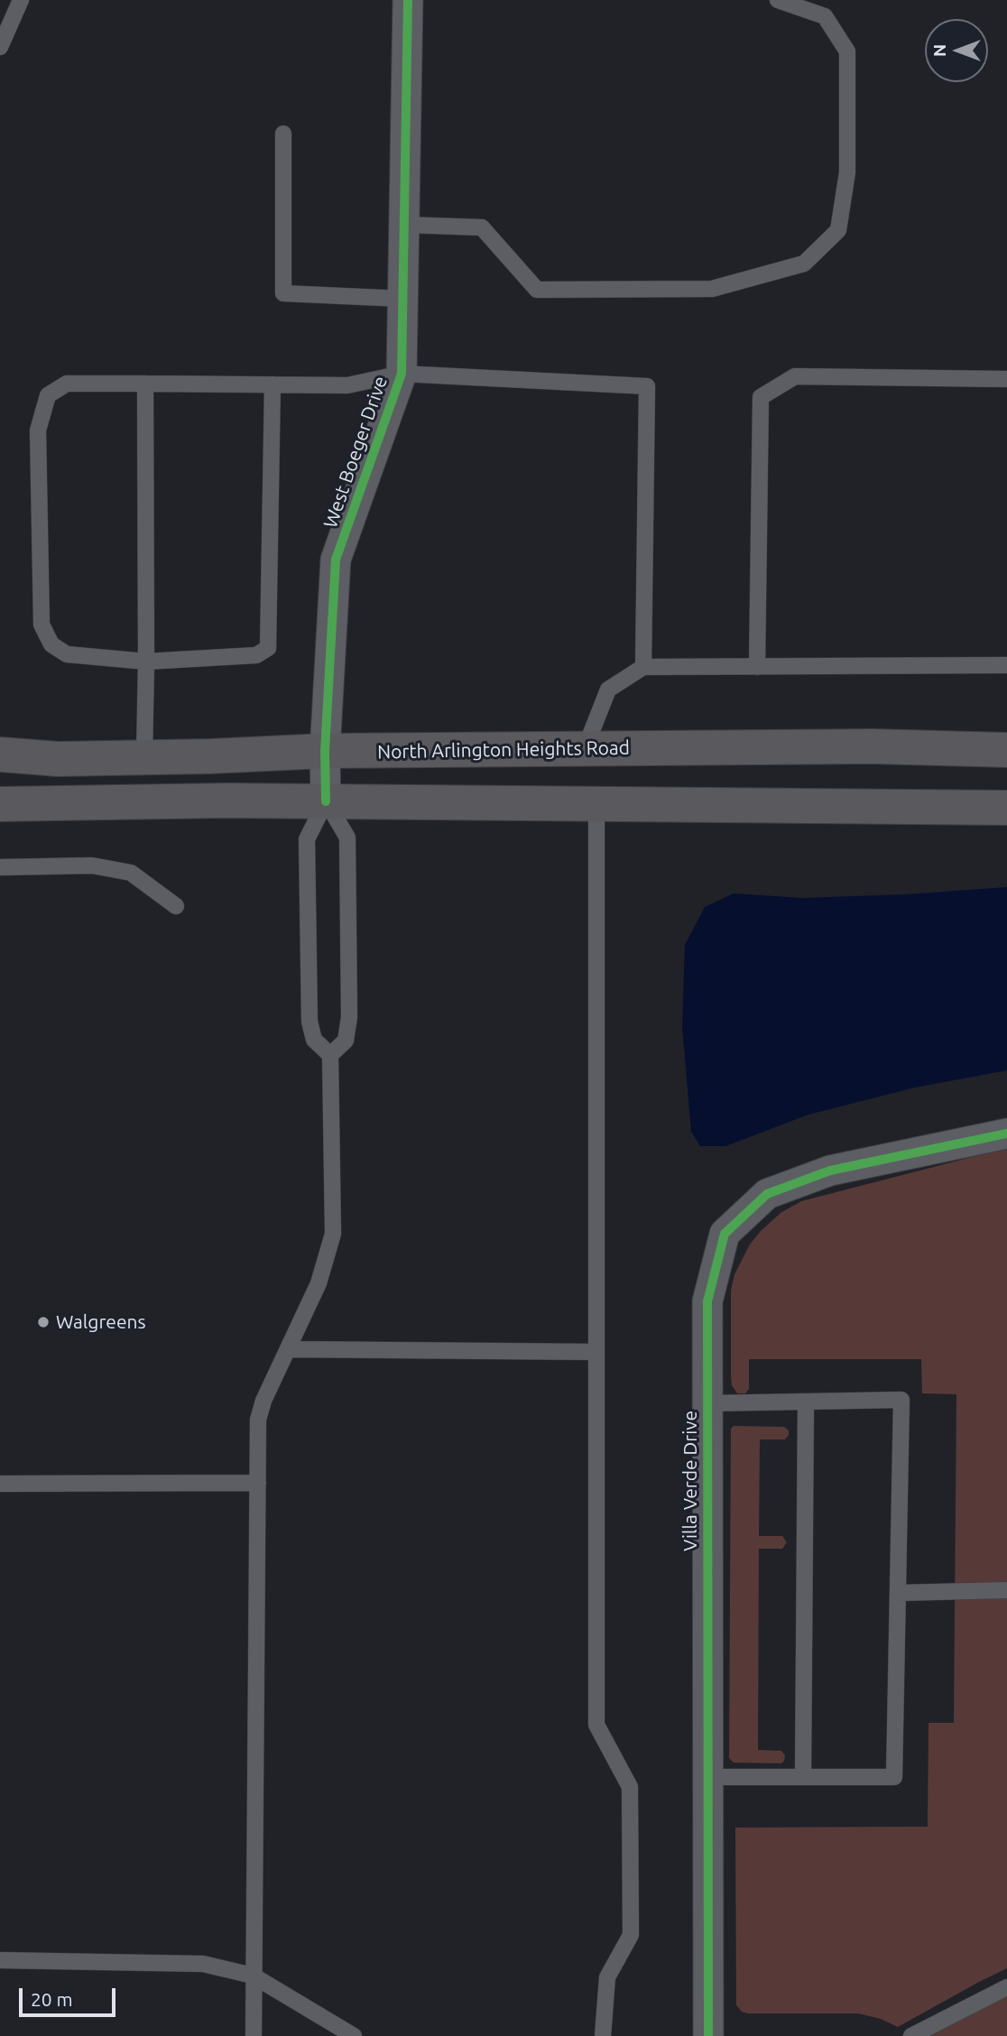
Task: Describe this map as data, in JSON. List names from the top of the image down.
{
  "streets": {
    "main road": ["North Arlington Heights Road"],
    "street": ["West Boeger Drive", "Villa Verde Drive"]
  },
  "crossings": [
    ["West Boeger Drive", "North Arlington Heights Road"]
  ],
  "places": ["Walgreens"],
  "scale_bar": "20 m",
  "north": "left"
}
